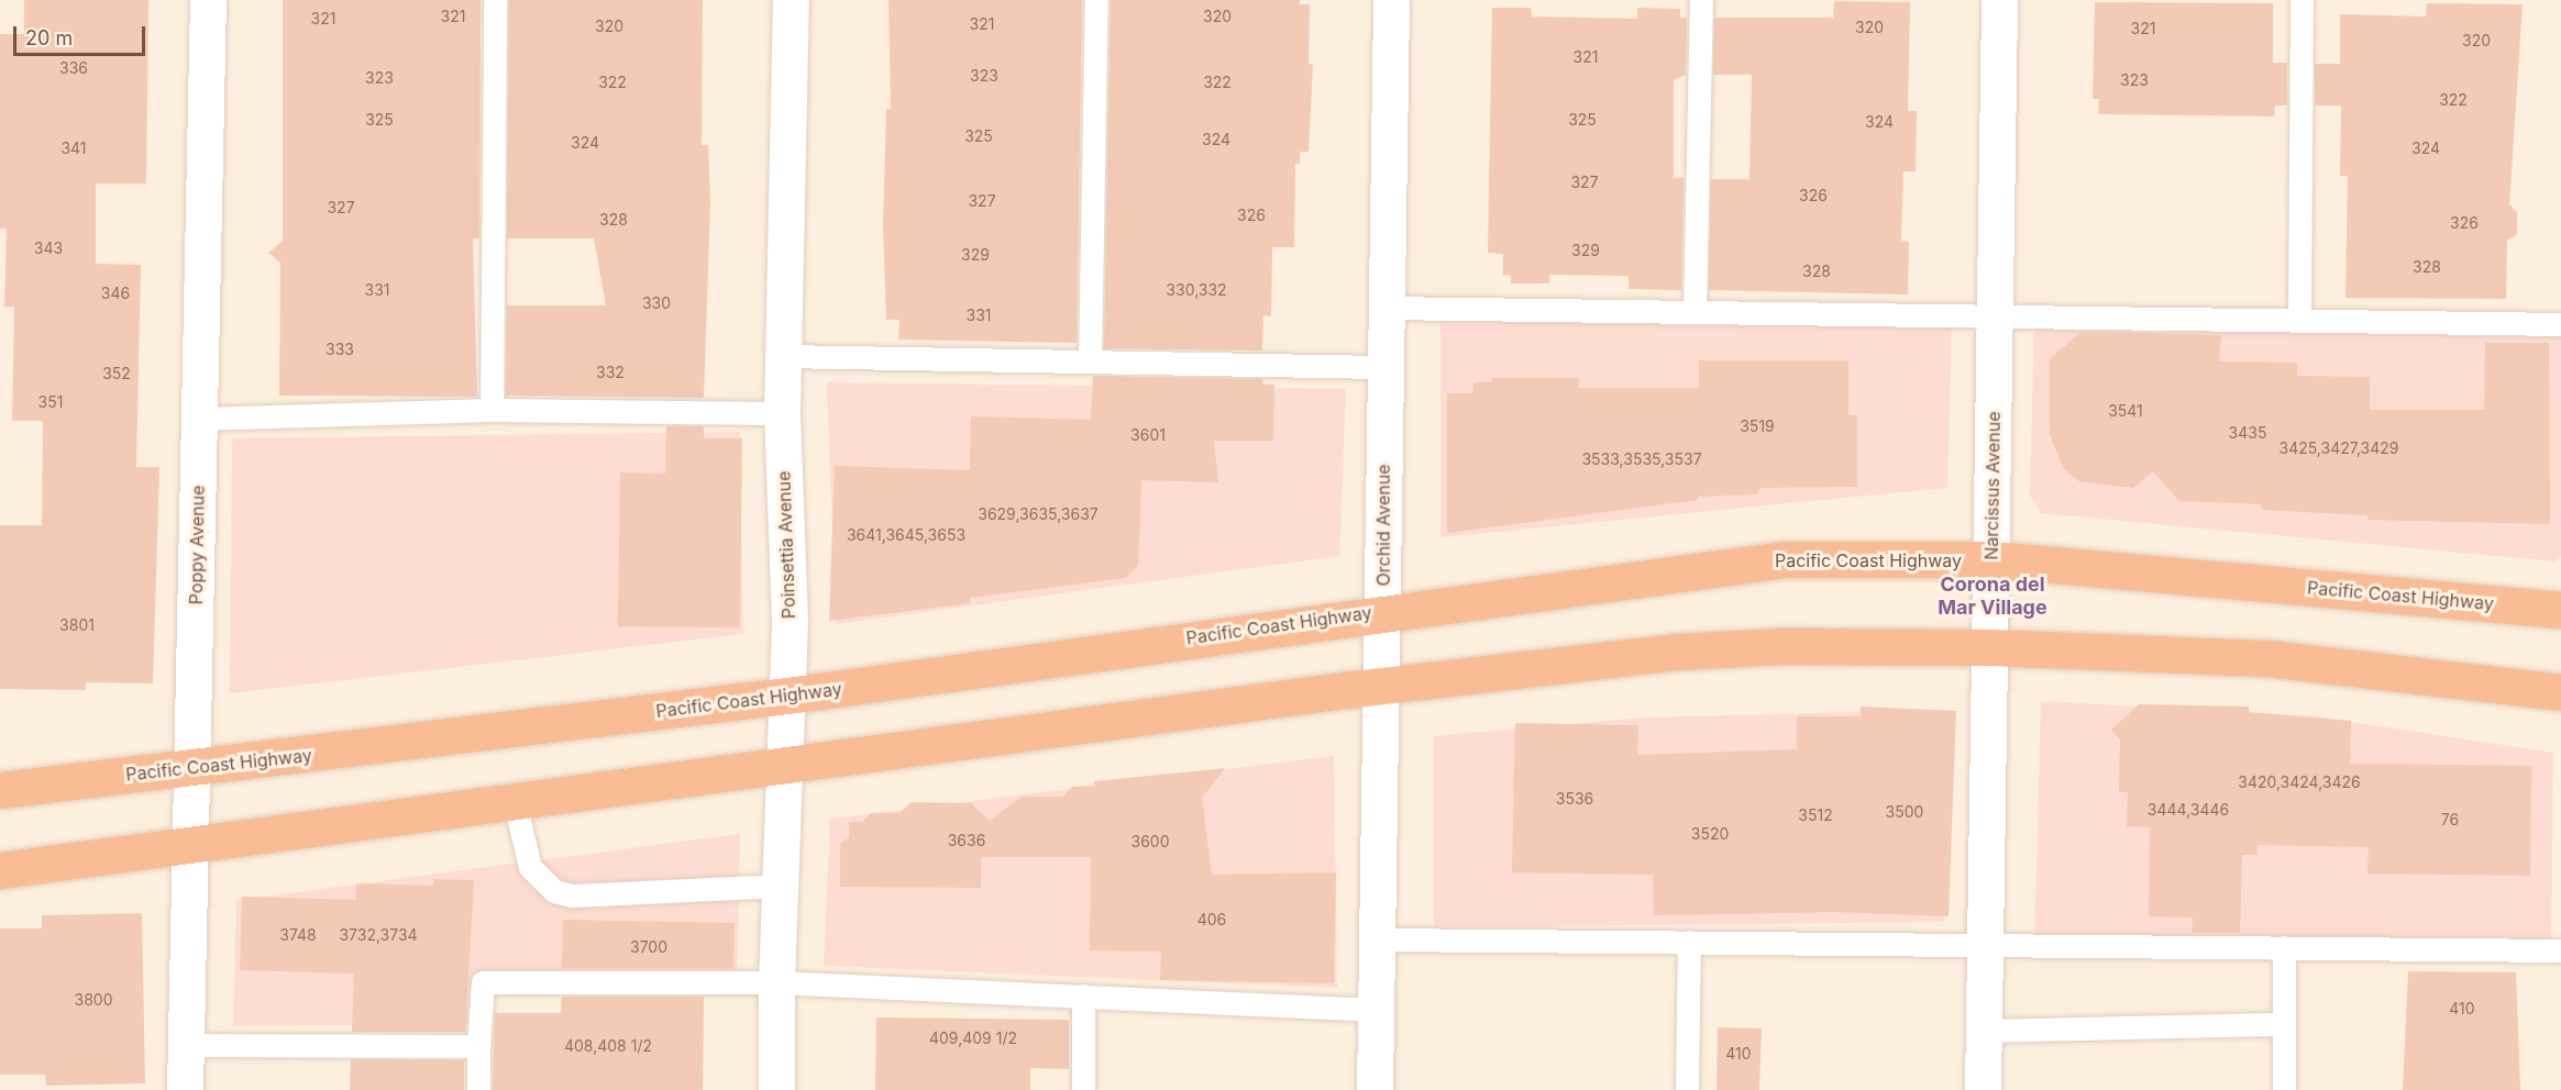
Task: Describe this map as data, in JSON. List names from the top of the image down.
{
  "streets": {
    "highway": ["Pacific Coast Highway"],
    "street": [
      "Narcissus Avenue",
      "Orchid Avenue",
      "Poppy Avenue",
      "Poinsettia Avenue"
    ]
  },
  "crossings": [
    ["Narcissus Avenue", "Pacific Coast Highway"],
    ["Orchid Avenue", "Pacific Coast Highway"],
    ["Poppy Avenue", "Pacific Coast Highway"],
    ["Poinsettia Avenue", "Pacific Coast Highway"]
  ],
  "districts": ["Corona del Mar Village"],
  "house_numbers": [
    "321",
    "320",
    "321",
    "321",
    "320",
    "320",
    "321",
    "320",
    "321",
    "336",
    "323",
    "323",
    "323",
    "322",
    "322",
    "322",
    "325",
    "325",
    "324",
    "325",
    "324",
    "324",
    "341",
    "324",
    "327",
    "326",
    "327",
    "327",
    "326",
    "328",
    "326",
    "343",
    "329",
    "329",
    "328",
    "328",
    "331",
    "330,332",
    "346",
    "330",
    "331",
    "333",
    "332",
    "352",
    "351",
    "3541",
    "3519",
    "3435",
    "3601",
    "3425,3427,3429",
    "3533,3535,3537",
    "3629,3635,3637",
    "3641,3645,3653",
    "3801",
    "3420,3424,3426",
    "3536",
    "3444,3446",
    "3500",
    "3512",
    "76",
    "3520",
    "3636",
    "3600",
    "406",
    "3748",
    "3732,3734",
    "3700",
    "3800",
    "410",
    "409,409 1/2",
    "408,408 1/2",
    "410"
  ],
  "scale_bar": "20 m"
}
